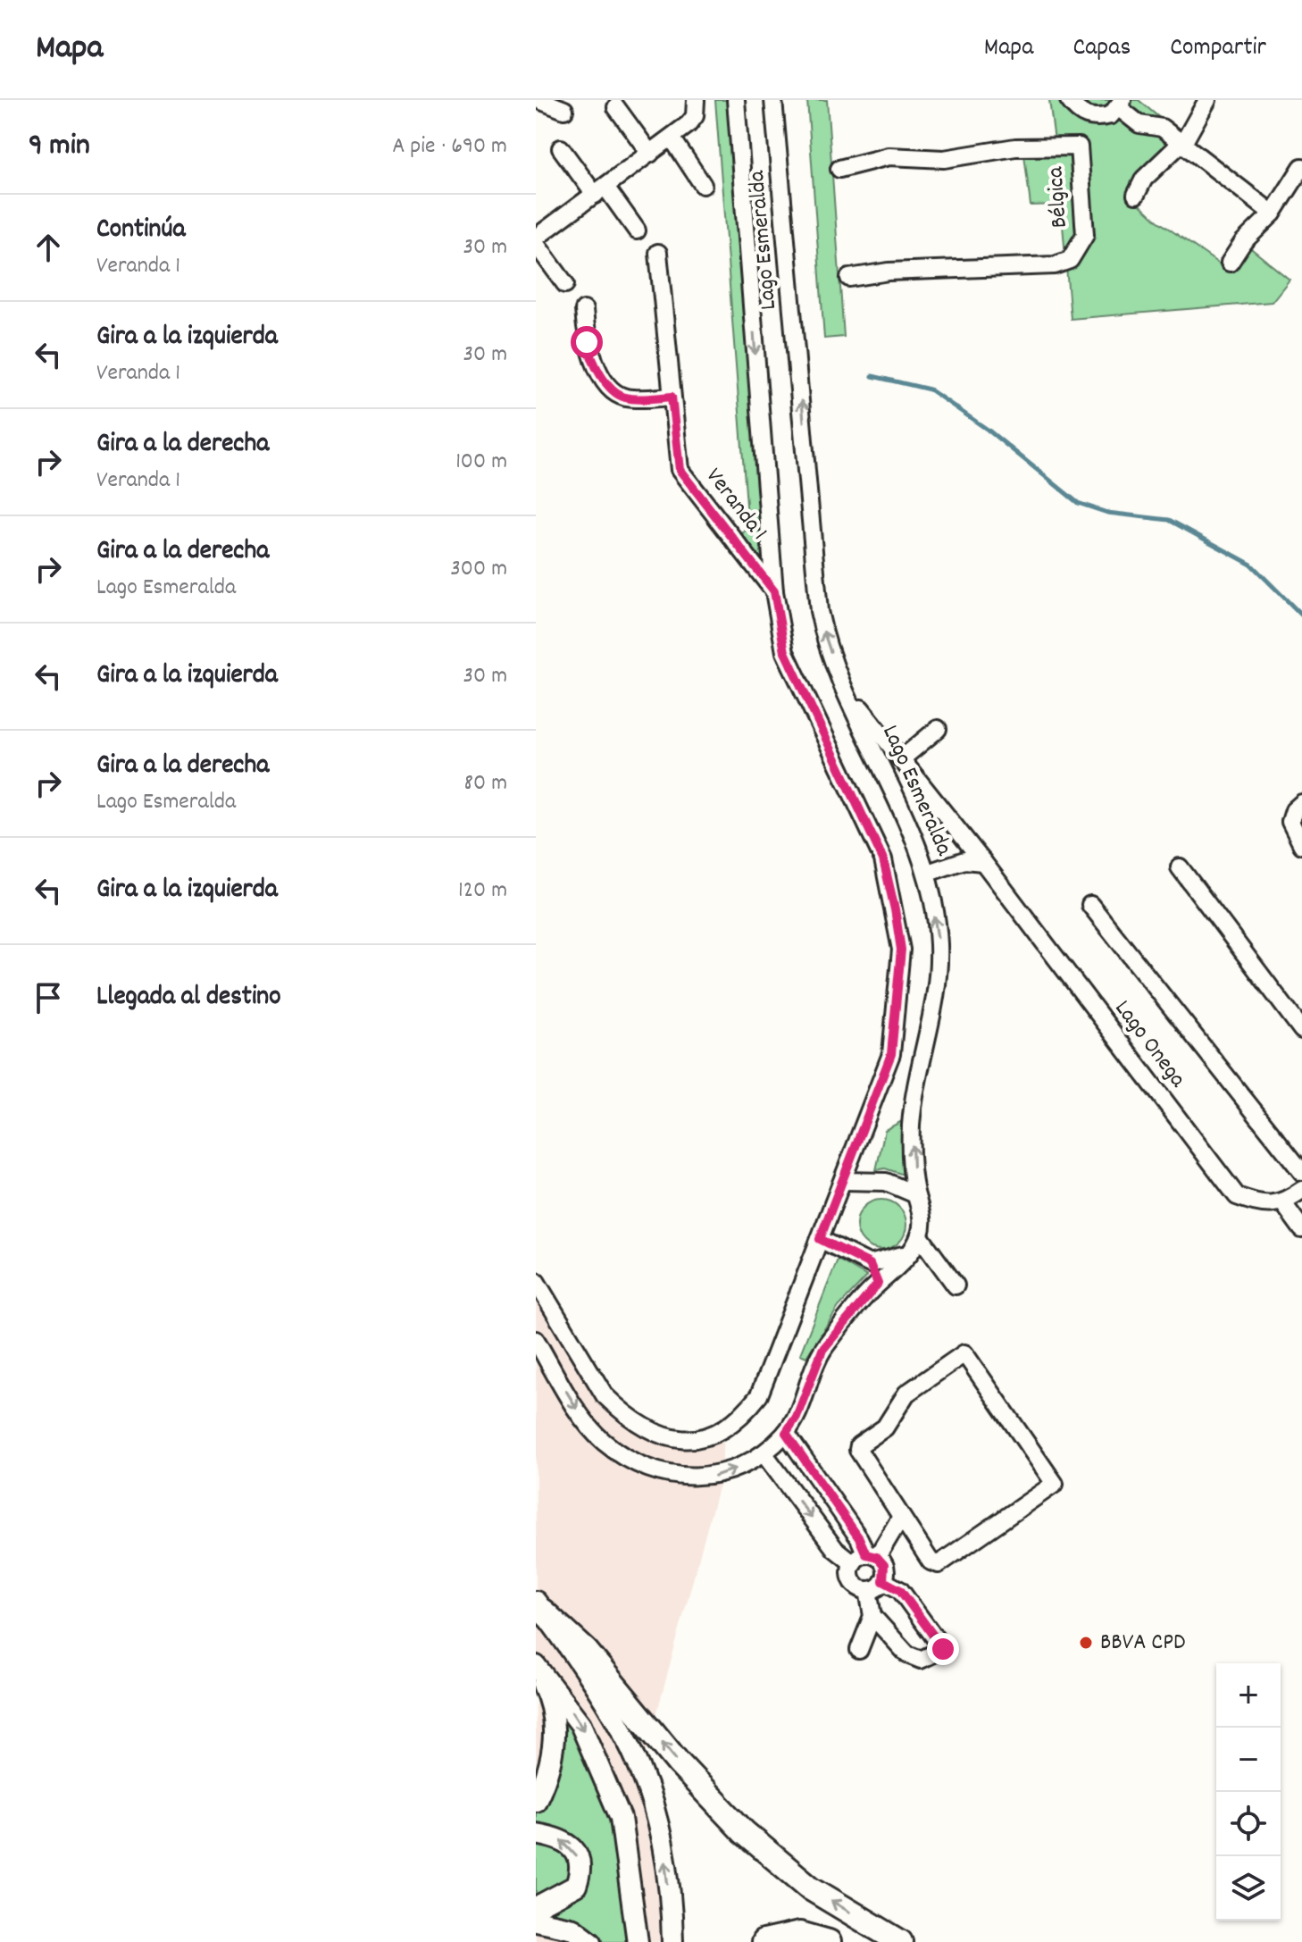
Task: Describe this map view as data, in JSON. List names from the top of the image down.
{
  "streets": {
    "street": [
      "Bélgica",
      "Lago Esmeralda",
      "Veranda 1",
      "Lago Onega"
    ]
  },
  "crossings": [
    ["Lago Esmeralda", "Veranda 1"],
    ["Lago Esmeralda", "Lago Onega"]
  ],
  "places": ["BBVA CPD"],
  "page": {
    "header": "Mapa",
    "nav": ["Mapa", "Capas", "Compartir"],
    "heading": ["9 min", "A pie · 690 m"],
    "list": [
      ["Continúa", "Veranda 1", "30 m"],
      ["Gira a la izquierda", "Veranda 1", "30 m"],
      ["Gira a la derecha", "Veranda 1", "100 m"],
      ["Gira a la derecha", "Lago Esmeralda", "300 m"],
      ["Gira a la izquierda", "30 m"],
      ["Gira a la derecha", "Lago Esmeralda", "80 m"],
      ["Gira a la izquierda", "120 m"],
      "Llegada al destino"
    ],
    "map_buttons": ["+", "−"]
  }
}
